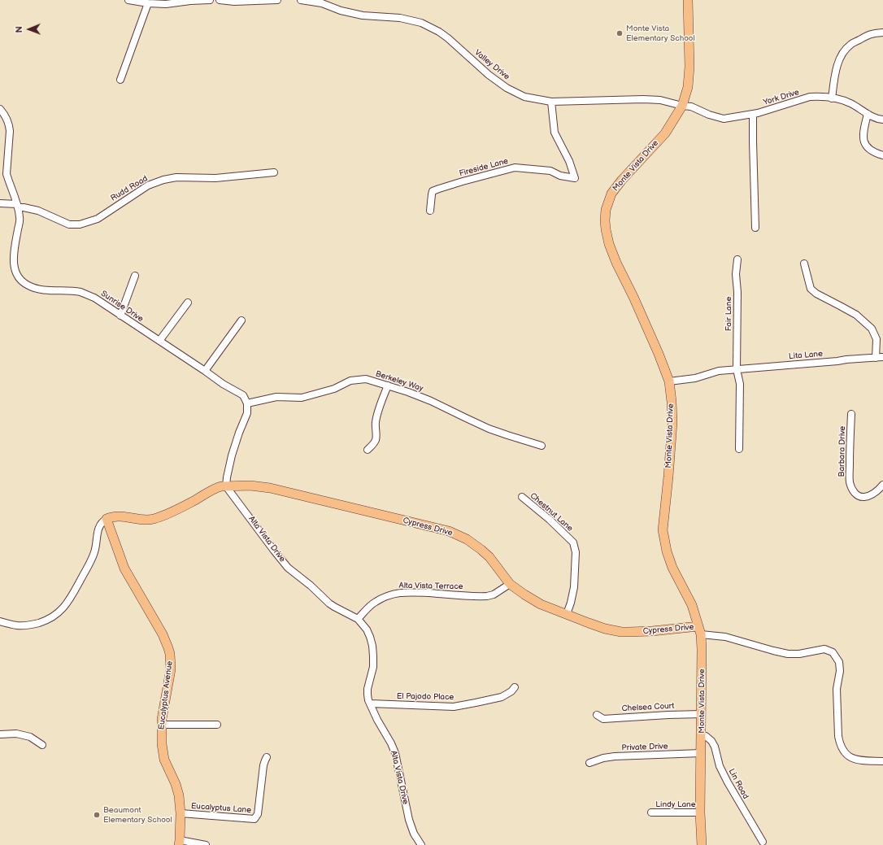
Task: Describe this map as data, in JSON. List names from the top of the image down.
{
  "streets": {
    "main road": ["Monte Vista Drive", "Cypress Drive", "Eucalyptus Avenue"],
    "street": [
      "Valley Drive",
      "York Drive",
      "Fireside Lane",
      "Rudd Road",
      "Sunrise Drive",
      "Fair Lane",
      "Lita Lane",
      "Berkeley Way",
      "Barbara Drive",
      "Chestnut Lane",
      "Alta Vista Drive",
      "Alta Vista Terrace",
      "El Pajodo Place",
      "Chelsea Court",
      "Private Drive",
      "Lin Road",
      "Lindy Lane",
      "Eucalyptus Lane"
    ]
  },
  "crossings": [
    ["Valley Drive", "York Drive"],
    ["Valley Drive", "Monte Vista Drive"],
    ["Valley Drive", "Fireside Lane"],
    ["York Drive", "Monte Vista Drive"],
    ["Monte Vista Drive", "Lita Lane"],
    ["Monte Vista Drive", "Cypress Drive"],
    ["Monte Vista Drive", "Chelsea Court"],
    ["Monte Vista Drive", "Private Drive"],
    ["Monte Vista Drive", "Lin Road"],
    ["Monte Vista Drive", "Lindy Lane"],
    ["Rudd Road", "Sunrise Drive"],
    ["Sunrise Drive", "Berkeley Way"],
    ["Fair Lane", "Lita Lane"],
    ["Chestnut Lane", "Cypress Drive"],
    ["Cypress Drive", "Alta Vista Drive"],
    ["Cypress Drive", "Alta Vista Terrace"],
    ["Alta Vista Drive", "Alta Vista Terrace"],
    ["Alta Vista Drive", "El Pajodo Place"],
    ["Eucalyptus Avenue", "Eucalyptus Lane"]
  ],
  "places": ["Monte Vista Elementary School", "Beaumont Elementary School"],
  "north": "left"
}
